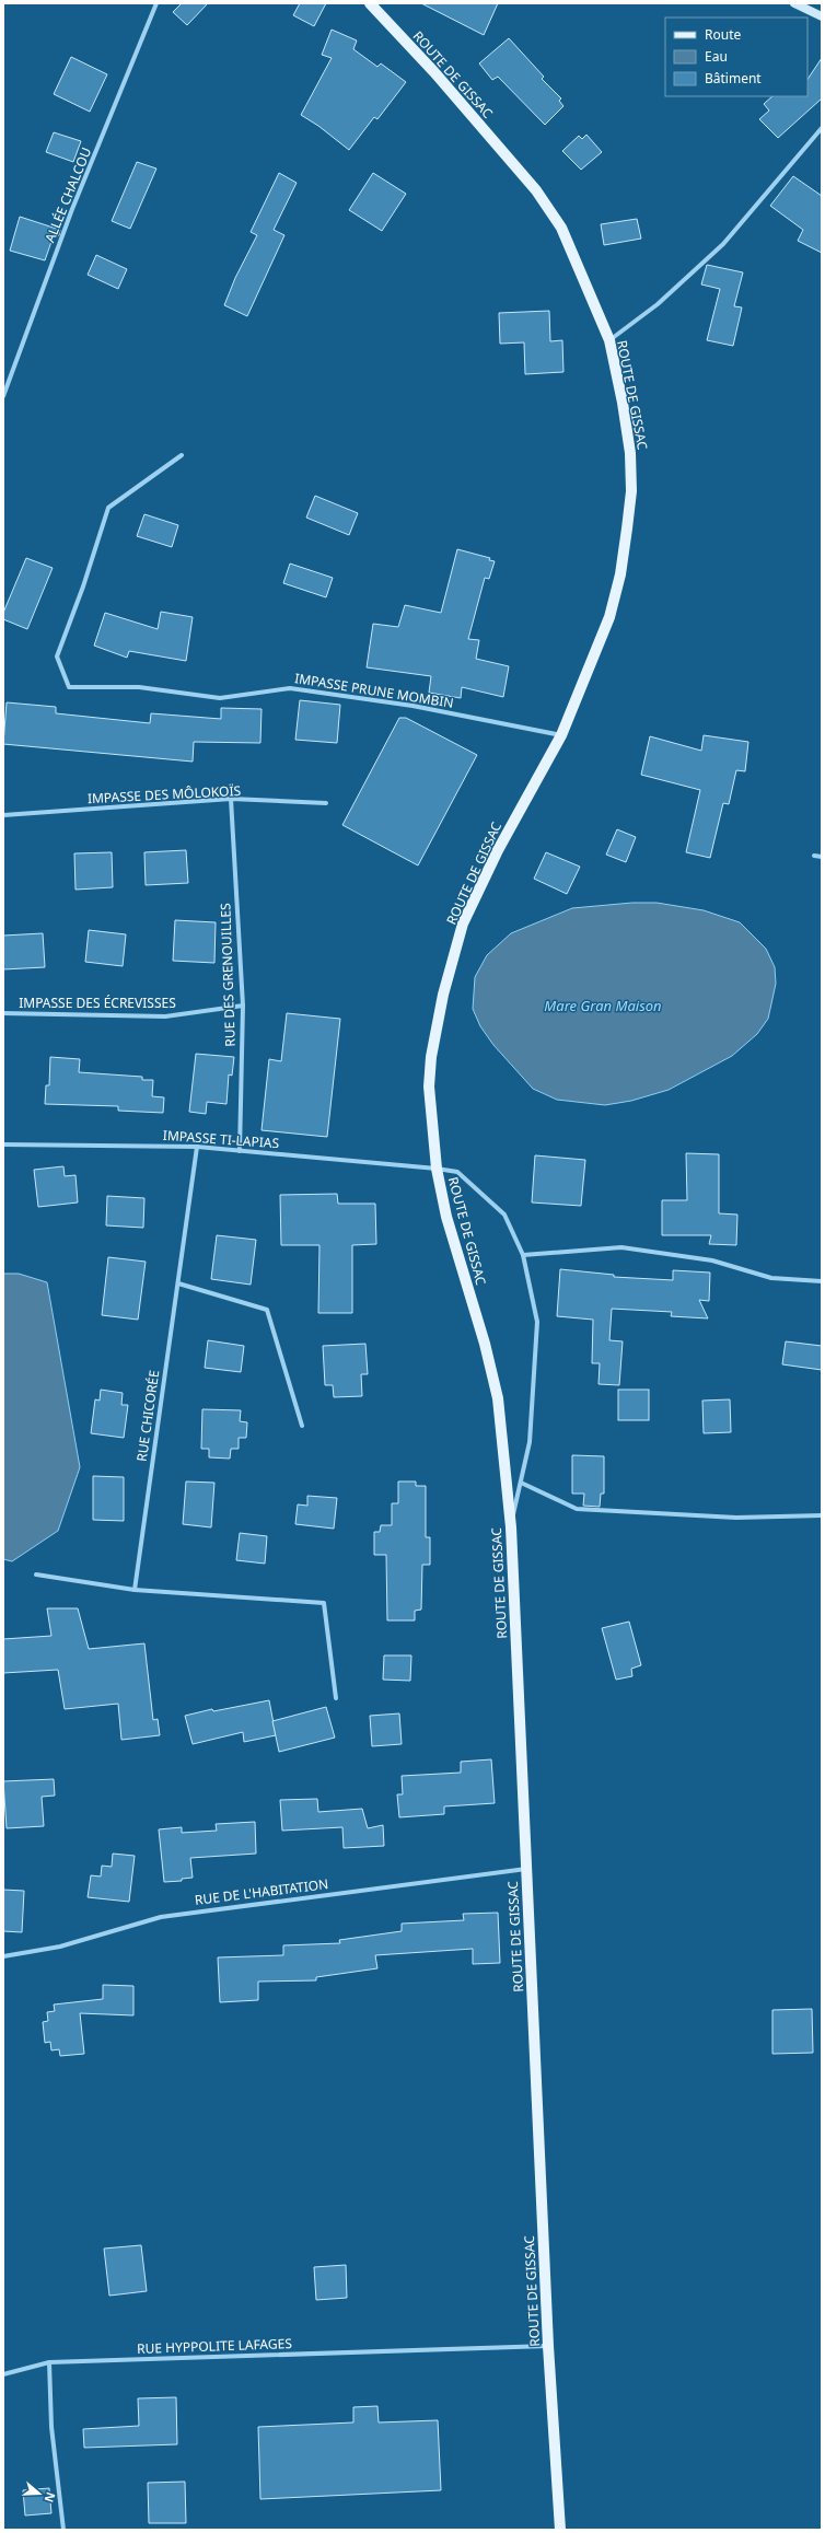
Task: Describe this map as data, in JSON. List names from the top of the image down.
{
  "streets": {
    "main road": ["ROUTE DE GISSAC"],
    "street": [
      "ALLÉE CHALCOU",
      "IMPASSE PRUNE MOMBIN",
      "IMPASSE DES MÔLOKOÏS",
      "RUE DES GRENOUILLES",
      "IMPASSE DES ÉCREVISSES",
      "IMPASSE TI-LAPIAS",
      "RUE CHICORÉE",
      "RUE DE L'HABITATION",
      "RUE HYPPOLITE LAFAGES"
    ]
  },
  "crossings": [
    ["ROUTE DE GISSAC", "IMPASSE PRUNE MOMBIN"],
    ["ROUTE DE GISSAC", "IMPASSE TI-LAPIAS"],
    ["ROUTE DE GISSAC", "RUE DE L'HABITATION"],
    ["ROUTE DE GISSAC", "RUE HYPPOLITE LAFAGES"],
    ["IMPASSE DES MÔLOKOÏS", "RUE DES GRENOUILLES"],
    ["RUE DES GRENOUILLES", "IMPASSE DES ÉCREVISSES"],
    ["RUE DES GRENOUILLES", "IMPASSE TI-LAPIAS"],
    ["IMPASSE TI-LAPIAS", "RUE CHICORÉE"]
  ],
  "water": ["Mare Gran Maison"],
  "legend": ["Route", "Eau", "Bâtiment"],
  "north": "right"
}
